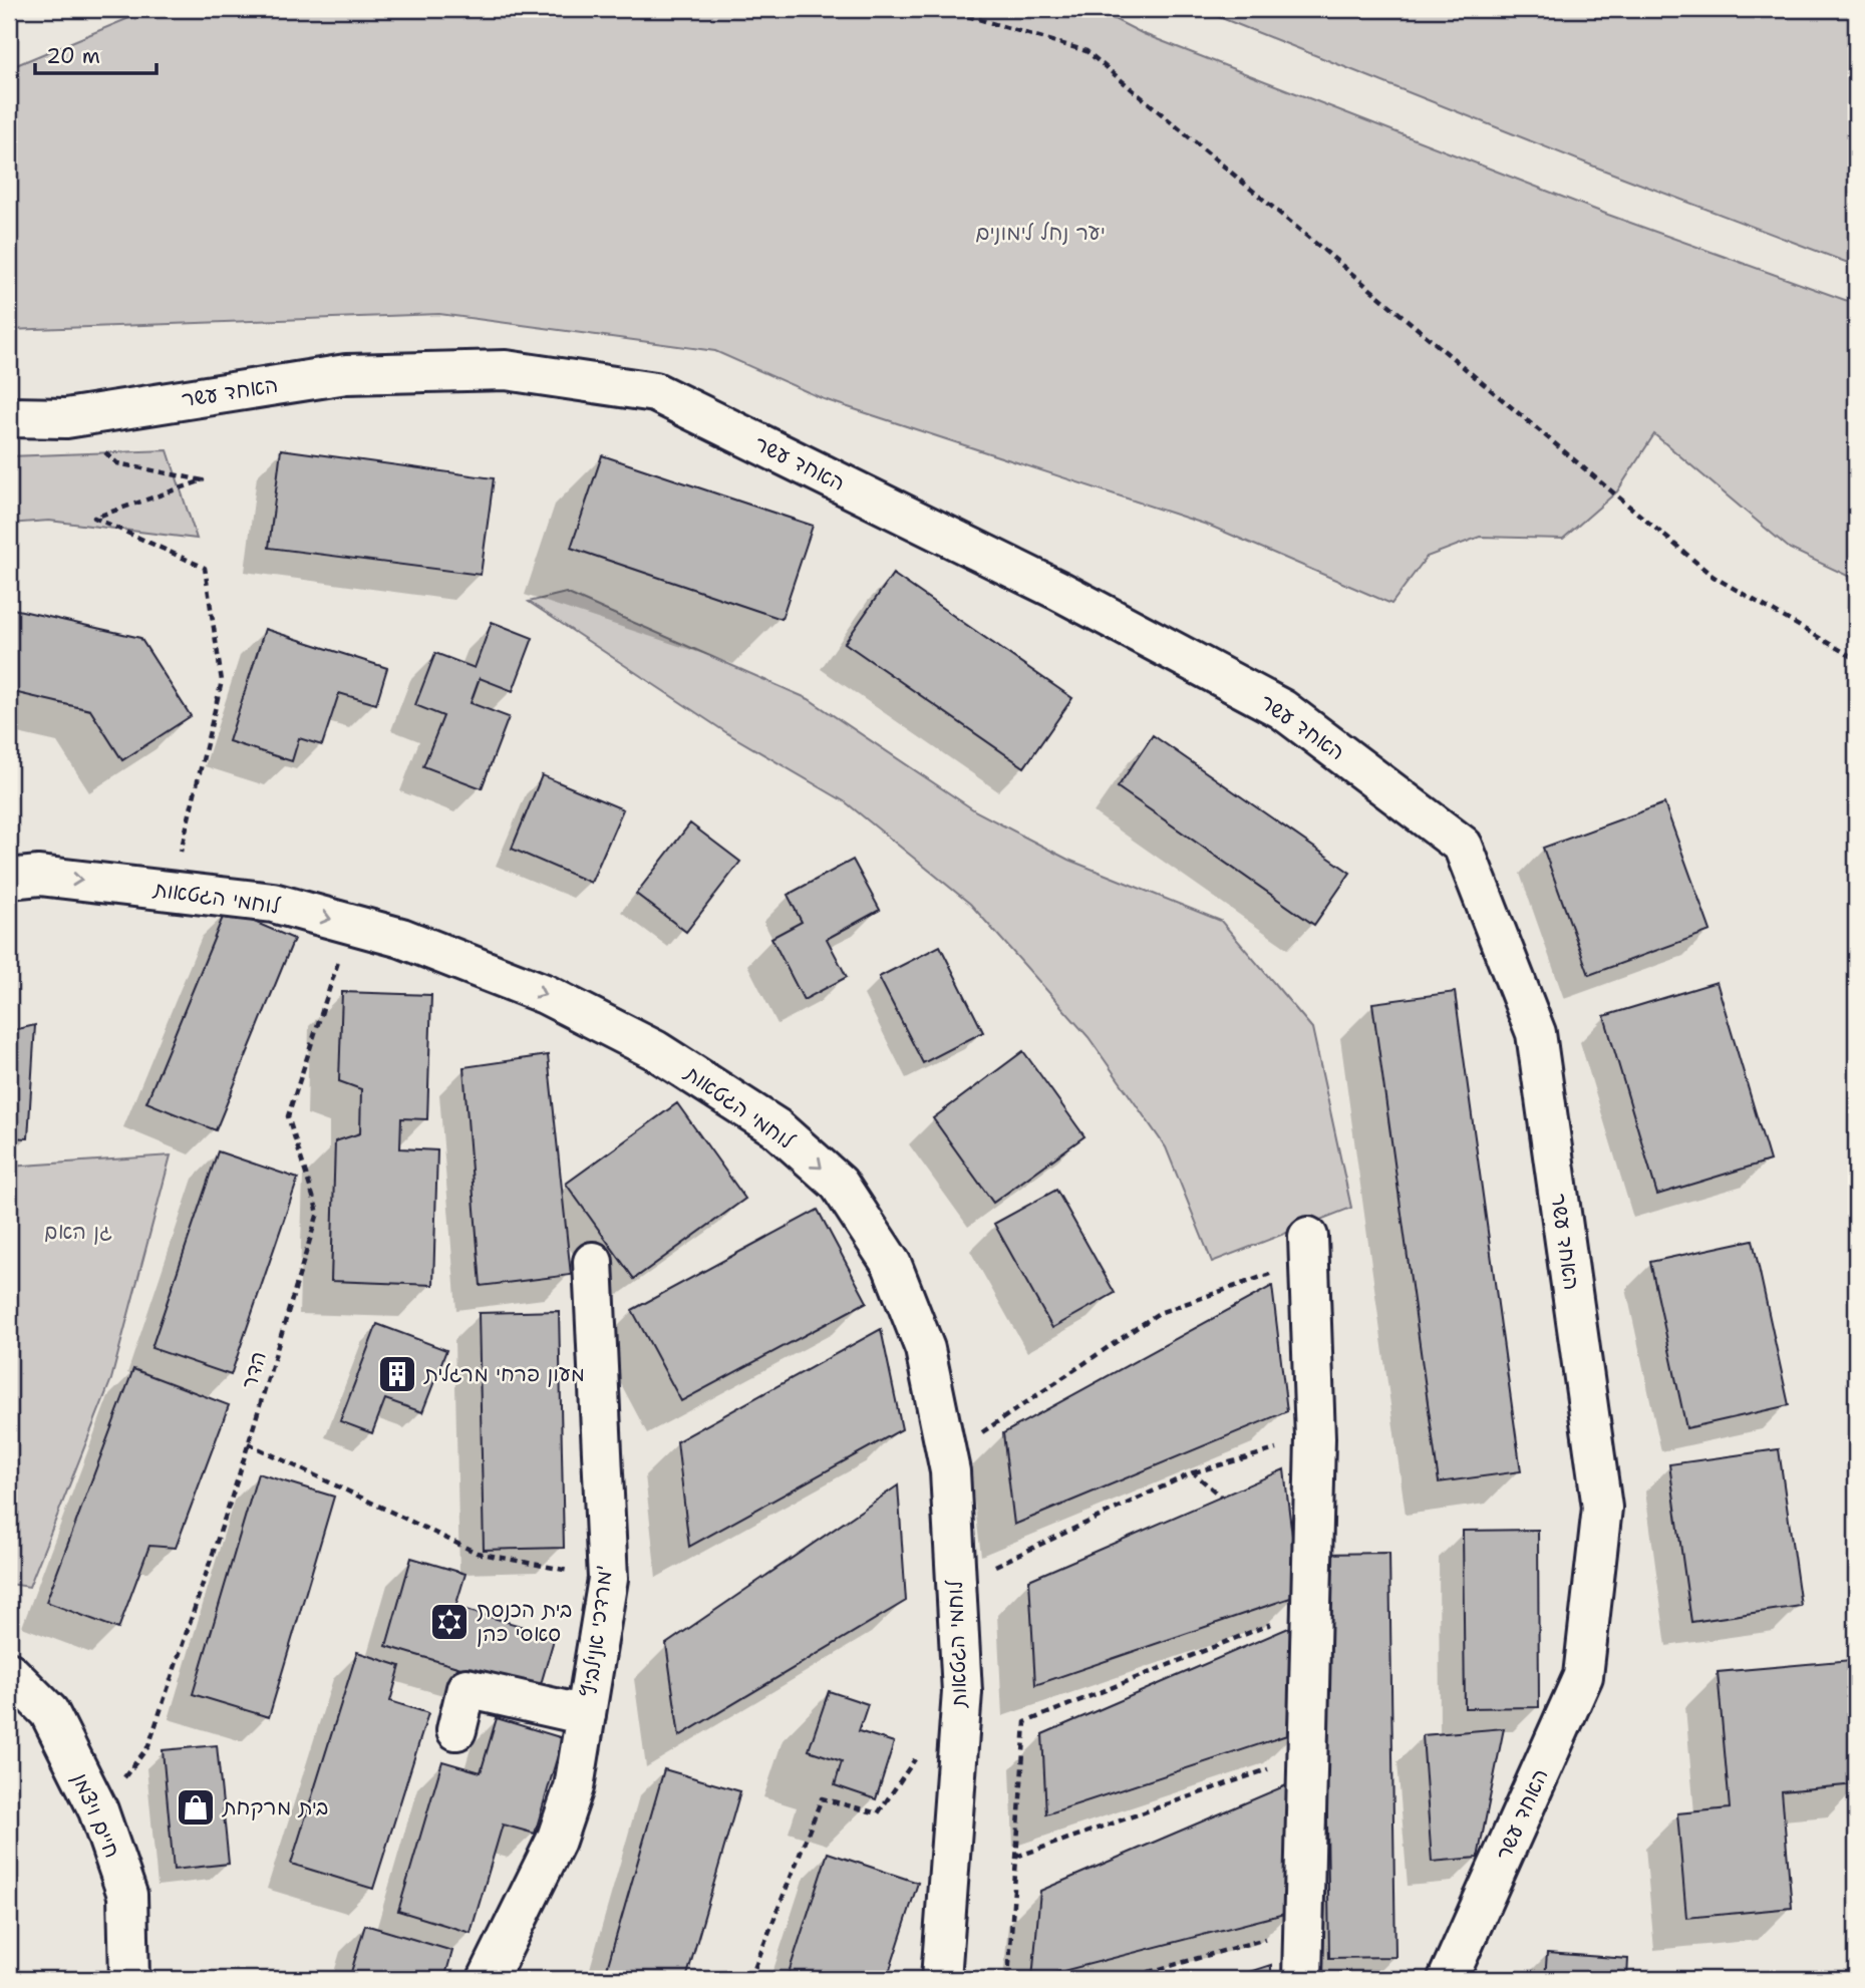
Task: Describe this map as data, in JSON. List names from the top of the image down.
{
  "streets": {
    "street": [
      "האחד עשר",
      "לוחמי הגטאות",
      "מרדכי אנילביץ'",
      "חיים ויצמן"
    ],
    "path": ["הדר"]
  },
  "crossings": [
    ["לוחמי הגטאות", "הדר"],
    ["הדר", "חיים ויצמן"]
  ],
  "one_way": ["לוחמי הגטאות"],
  "parks": ["יער נחל לימונים", "גן האם"],
  "places": {
    "building": ["מעון פרחי מרגלית"],
    "synagogue": ["בית הכנסת סאסי כהן"],
    "shop": ["בית מרקחת"]
  },
  "scale_bar": "20 m"
}
